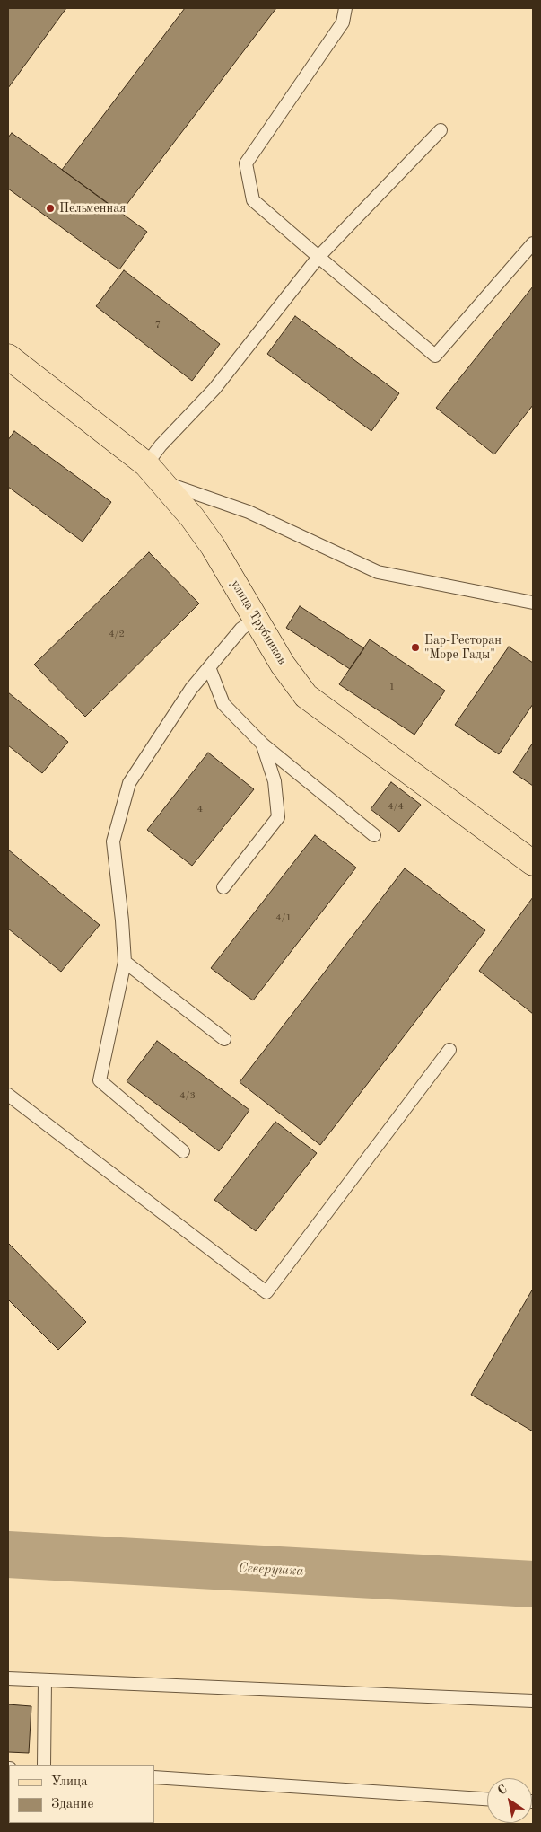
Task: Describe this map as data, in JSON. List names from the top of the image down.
{
  "streets": {
    "main road": ["улица Трубников"]
  },
  "water": ["Северушка"],
  "places": ["Пельменная", "Бар-Ресторан \"Море Гады\""],
  "house_numbers": [
    "7",
    "4/2",
    "1",
    "4/4",
    "4",
    "4/1",
    "4/3"
  ],
  "legend": ["Улица", "Здание"],
  "north": "top left"
}
